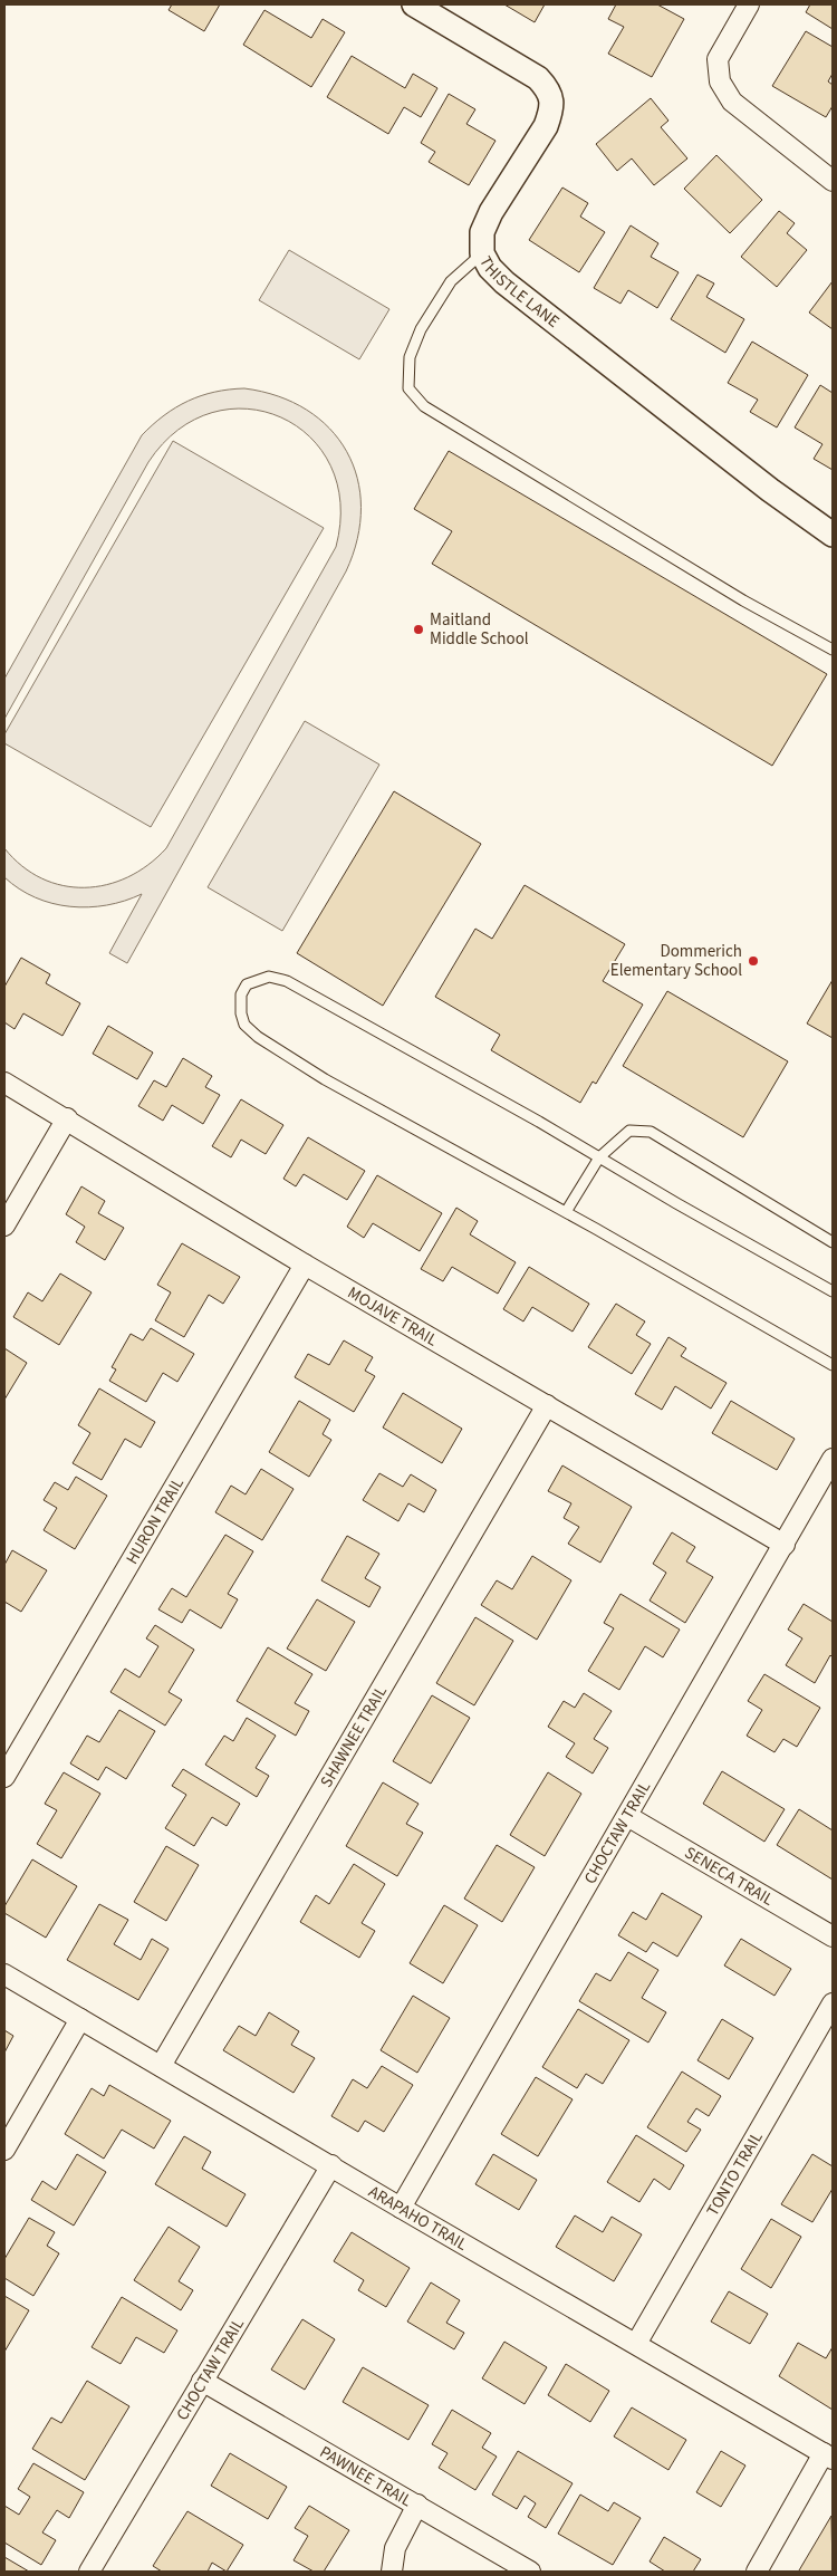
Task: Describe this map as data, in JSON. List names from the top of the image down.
{
  "streets": {
    "street": [
      "THISTLE LANE",
      "MOJAVE TRAIL",
      "HURON TRAIL",
      "SHAWNEE TRAIL",
      "CHOCTAW TRAIL",
      "SENECA TRAIL",
      "TONTO TRAIL",
      "ARAPAHO TRAIL",
      "PAWNEE TRAIL"
    ]
  },
  "crossings": [
    ["MOJAVE TRAIL", "HURON TRAIL"],
    ["MOJAVE TRAIL", "SHAWNEE TRAIL"],
    ["MOJAVE TRAIL", "CHOCTAW TRAIL"],
    ["SHAWNEE TRAIL", "ARAPAHO TRAIL"],
    ["CHOCTAW TRAIL", "SENECA TRAIL"],
    ["CHOCTAW TRAIL", "ARAPAHO TRAIL"],
    ["CHOCTAW TRAIL", "PAWNEE TRAIL"],
    ["TONTO TRAIL", "ARAPAHO TRAIL"]
  ],
  "places": ["Maitland Middle School", "Dommerich Elementary School"]
}
